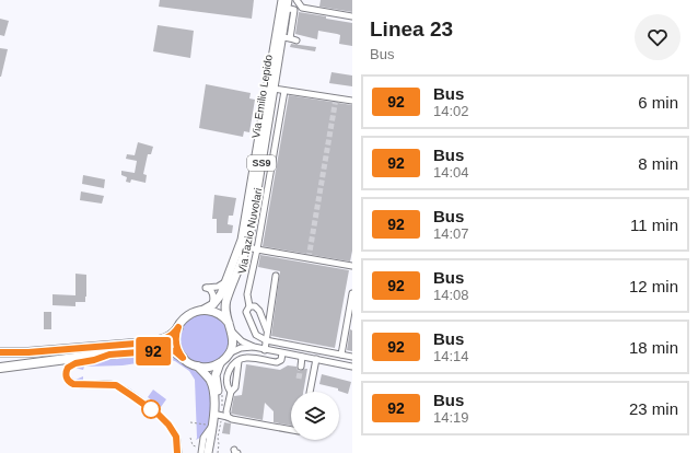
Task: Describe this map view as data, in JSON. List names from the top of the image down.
{
  "streets": {
    "main road": ["Via Emilio Lepido", "SS9"],
    "street": ["Via Tazio Nuvolari"]
  },
  "crossings": [
    ["Via Emilio Lepido", "SS9"]
  ],
  "lines": ["bus line 92"],
  "page": {
    "on_map": "92",
    "heading": ["Linea 23", "Bus"],
    "list": [
      {
        "mark": "92",
        "name": "Bus",
        "note": "14:02",
        "value": "6 min"
      },
      {
        "mark": "92",
        "name": "Bus",
        "note": "14:04",
        "value": "8 min"
      },
      {
        "mark": "92",
        "name": "Bus",
        "note": "14:07",
        "value": "11 min"
      },
      {
        "mark": "92",
        "name": "Bus",
        "note": "14:08",
        "value": "12 min"
      },
      {
        "mark": "92",
        "name": "Bus",
        "note": "14:14",
        "value": "18 min"
      },
      {
        "mark": "92",
        "name": "Bus",
        "note": "14:19",
        "value": "23 min"
      }
    ]
  }
}
